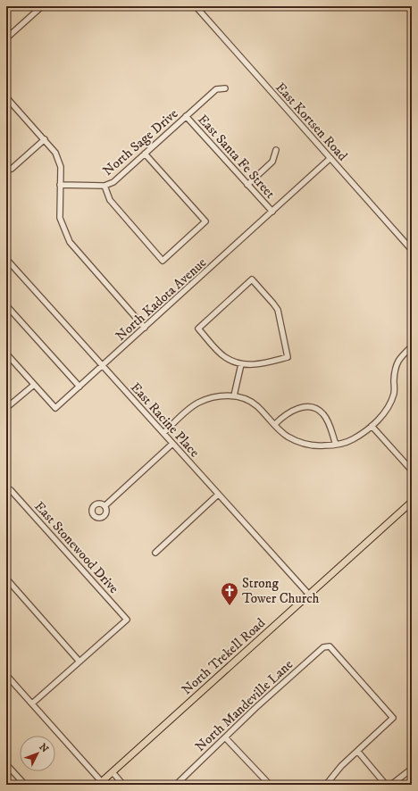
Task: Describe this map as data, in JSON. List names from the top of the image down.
{
  "streets": {
    "main road": ["North Trekell Road"],
    "street": [
      "East Kortsen Road",
      "North Sage Drive",
      "East Santa Fe Street",
      "North Kadota Avenue",
      "East Racine Place",
      "East Stonewood Drive",
      "North Mandeville Lane"
    ]
  },
  "crossings": [
    ["East Kortsen Road", "North Kadota Avenue"],
    ["North Sage Drive", "East Santa Fe Street"],
    ["East Santa Fe Street", "North Kadota Avenue"],
    ["North Kadota Avenue", "East Racine Place"],
    ["East Racine Place", "North Trekell Road"]
  ],
  "places": {
    "church": ["Strong Tower Church"]
  },
  "north": "top right"
}
